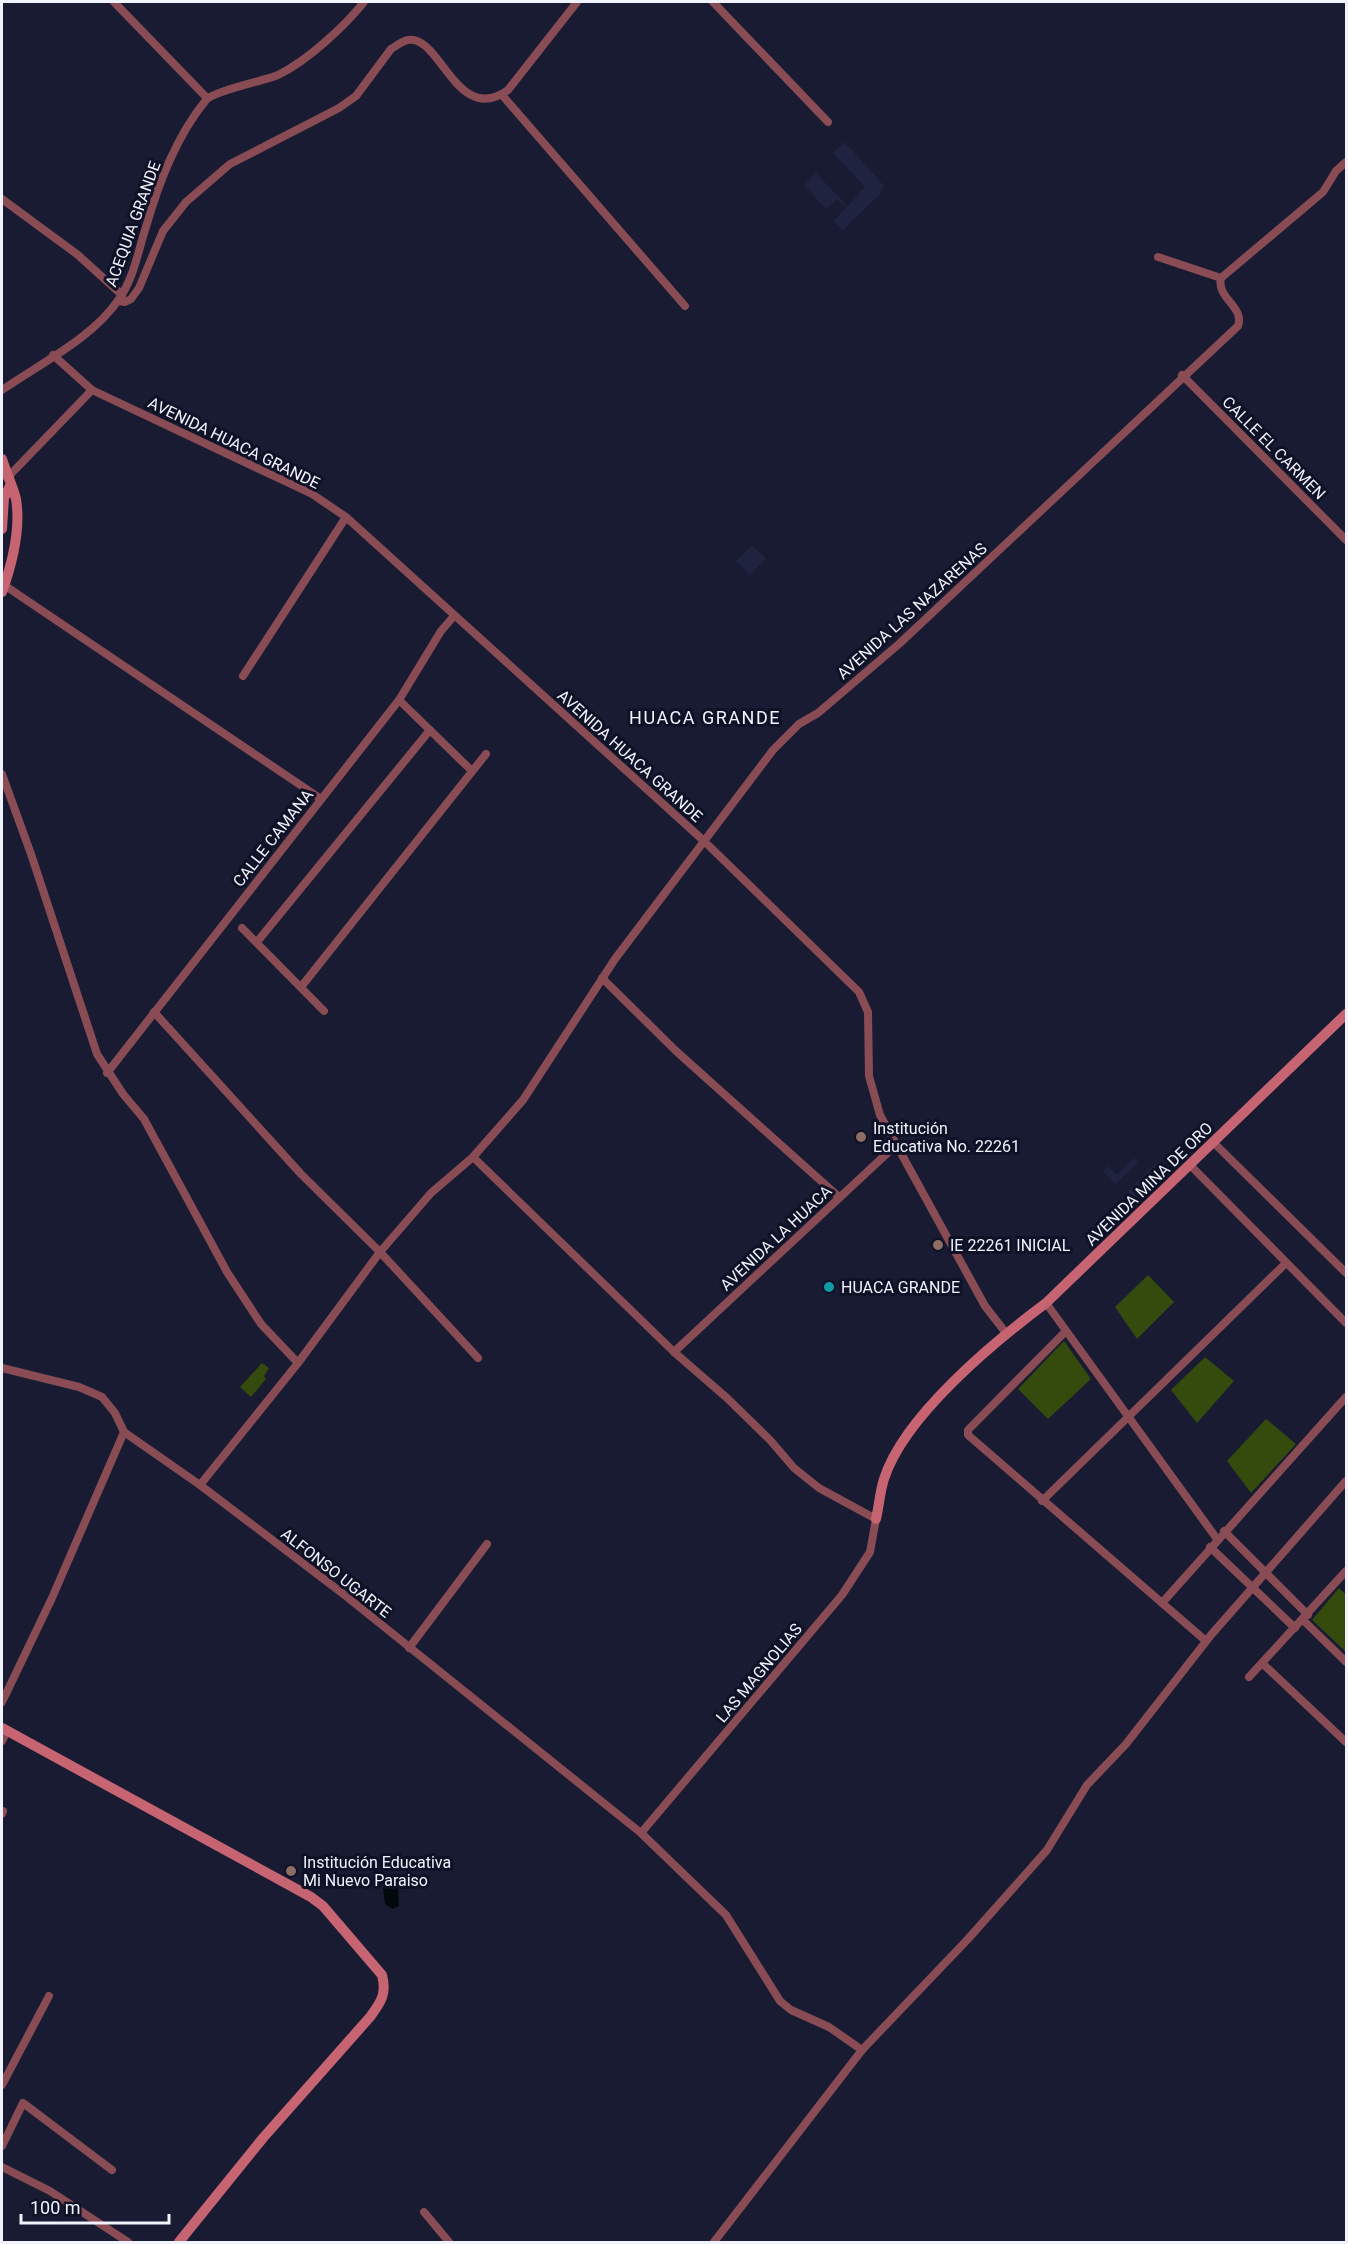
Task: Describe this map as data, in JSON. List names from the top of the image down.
{
  "streets": {
    "street": [
      "ACEQUIA GRANDE",
      "AVENIDA HUACA GRANDE",
      "CALLE EL CARMEN",
      "AVENIDA LAS NAZARENAS",
      "CALLE CAMANA",
      "AVENIDA MINA DE ORO",
      "AVENIDA LA HUACA",
      "ALFONSO UGARTE",
      "LAS MAGNOLIAS"
    ]
  },
  "crossings": [
    ["ACEQUIA GRANDE", "AVENIDA HUACA GRANDE"],
    ["AVENIDA HUACA GRANDE", "AVENIDA LAS NAZARENAS"],
    ["AVENIDA HUACA GRANDE", "CALLE CAMANA"],
    ["AVENIDA HUACA GRANDE", "AVENIDA MINA DE ORO"],
    ["AVENIDA HUACA GRANDE", "AVENIDA LA HUACA"],
    ["CALLE EL CARMEN", "AVENIDA LAS NAZARENAS"],
    ["AVENIDA LAS NAZARENAS", "ALFONSO UGARTE"],
    ["AVENIDA MINA DE ORO", "LAS MAGNOLIAS"],
    ["ALFONSO UGARTE", "LAS MAGNOLIAS"]
  ],
  "districts": ["HUACA GRANDE"],
  "places": [
    "Institución Educativa No. 22261",
    "IE 22261 INICIAL",
    "HUACA GRANDE",
    "Institución Educativa Mi Nuevo Paraiso"
  ],
  "scale_bar": "100 m"
}
